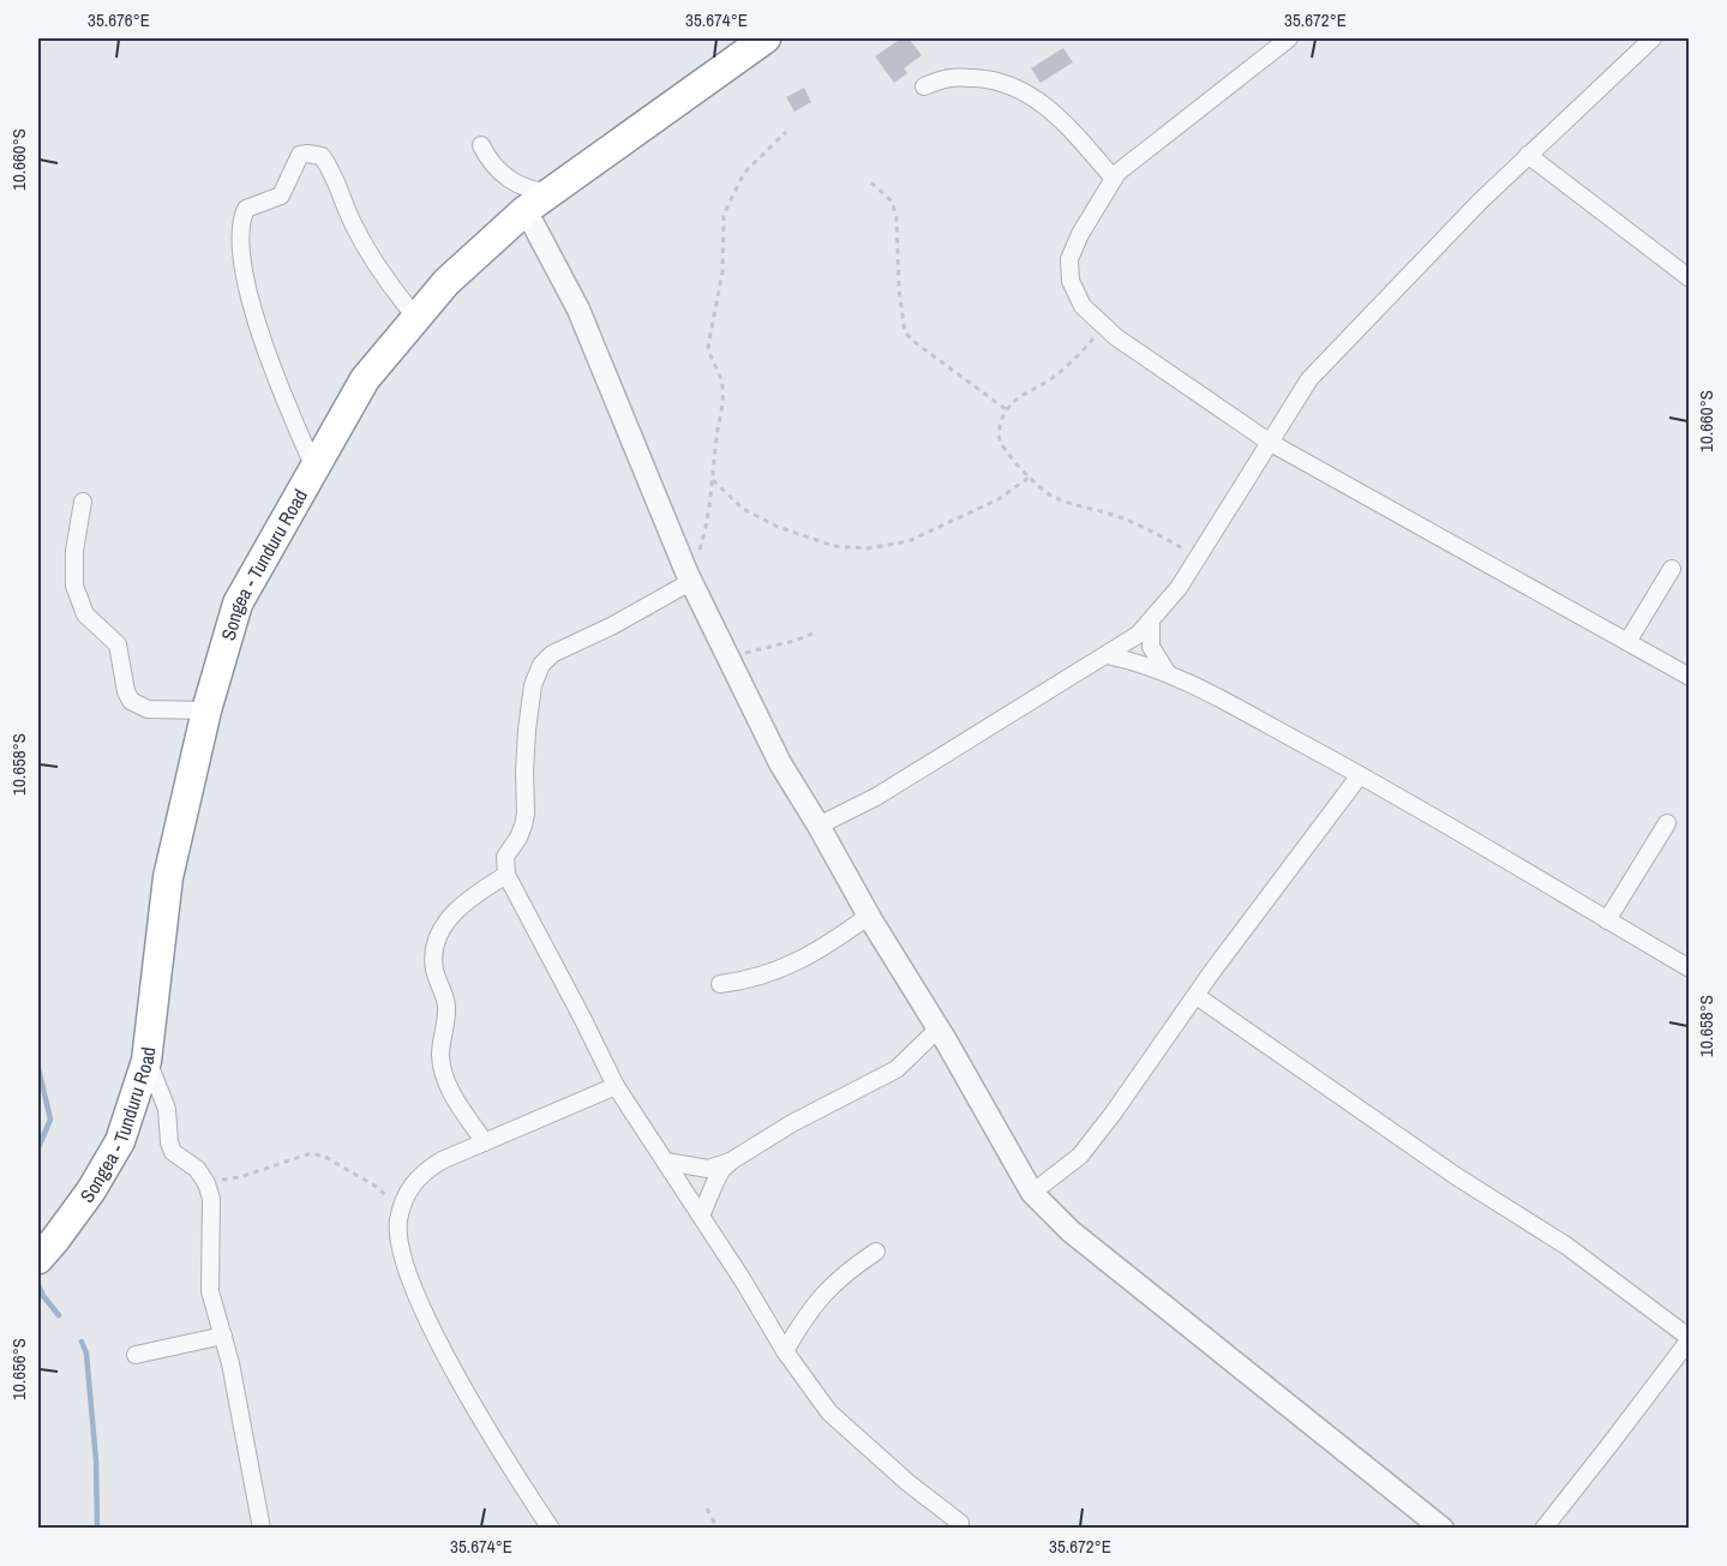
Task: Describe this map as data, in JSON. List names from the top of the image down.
{
  "streets": {
    "highway": ["Songea - Tunduru Road"]
  },
  "coordinates": [
    "35.676°E",
    "35.674°E",
    "35.672°E",
    "10.660°S",
    "10.658°S",
    "10.656°S"
  ]
}
